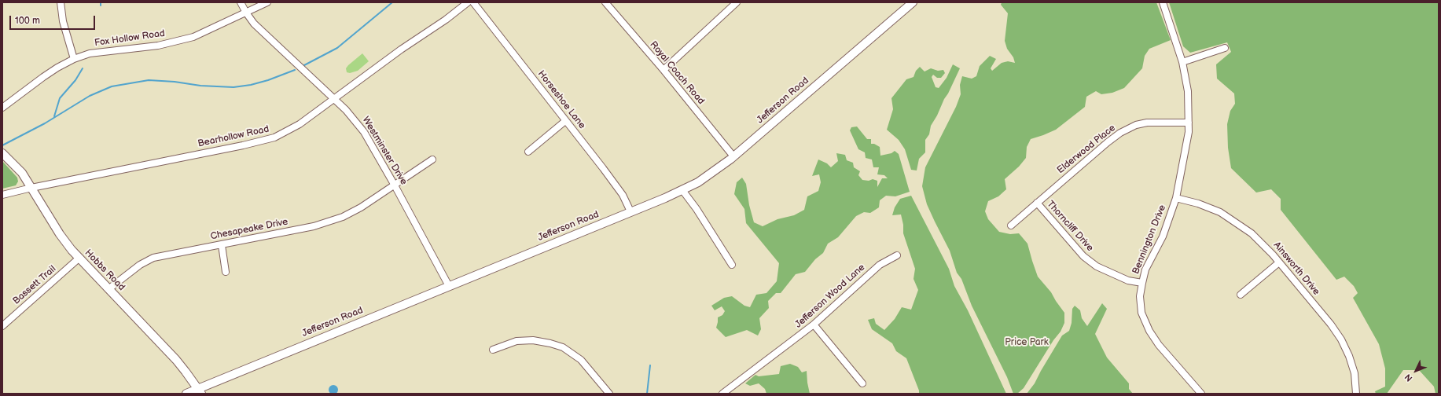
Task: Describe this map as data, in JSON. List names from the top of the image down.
{
  "streets": {
    "street": [
      "Fox Hollow Road",
      "Royal Coach Road",
      "Horseshoe Lane",
      "Jefferson Road",
      "Bearhollow Road",
      "Elderwood Place",
      "Westminster Drive",
      "Thorncliff Drive",
      "Chesapeake Drive",
      "Bennington Drive",
      "Ainsworth Drive",
      "Hobbs Road",
      "Bassett Trail",
      "Jefferson Wood Lane"
    ]
  },
  "crossings": [
    ["Fox Hollow Road", "Westminster Drive"],
    ["Royal Coach Road", "Jefferson Road"],
    ["Horseshoe Lane", "Jefferson Road"],
    ["Jefferson Road", "Westminster Drive"],
    ["Jefferson Road", "Hobbs Road"],
    ["Bearhollow Road", "Westminster Drive"],
    ["Bearhollow Road", "Hobbs Road"],
    ["Elderwood Place", "Thorncliff Drive"],
    ["Elderwood Place", "Bennington Drive"],
    ["Westminster Drive", "Chesapeake Drive"],
    ["Thorncliff Drive", "Bennington Drive"],
    ["Chesapeake Drive", "Hobbs Road"],
    ["Bennington Drive", "Ainsworth Drive"],
    ["Hobbs Road", "Bassett Trail"]
  ],
  "parks": ["Price Park"],
  "scale_bar": "100 m",
  "north": "bottom left"
}
